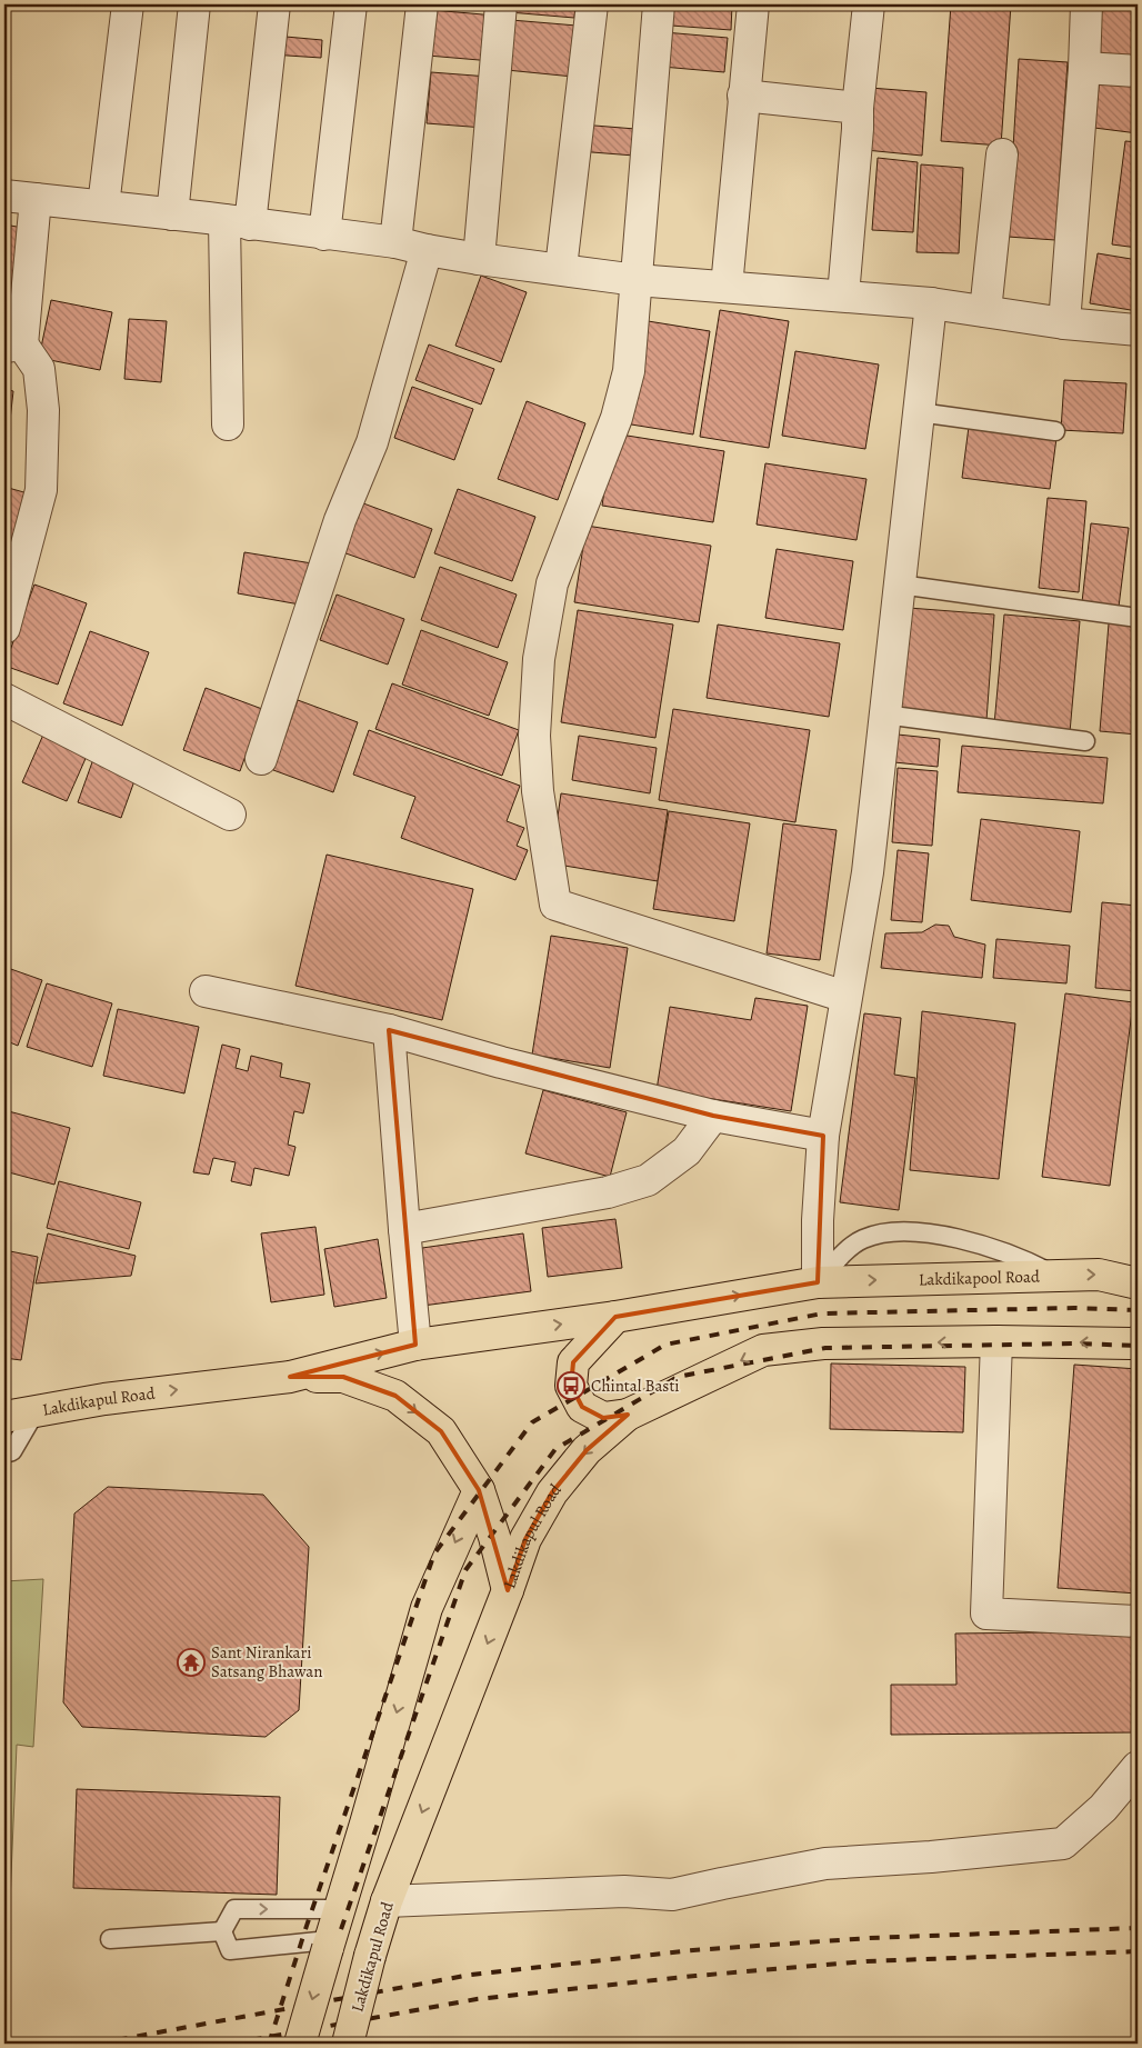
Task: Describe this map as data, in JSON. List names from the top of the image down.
{
  "streets": {
    "highway": ["Lakdikapool Road", "Lakdikapul Road"]
  },
  "crossings": [
    ["Lakdikapool Road", "Lakdikapul Road"]
  ],
  "places": {
    "bus stop": ["Chintal Basti"],
    "temple": ["Sant Nirankari Satsang Bhawan"]
  }
}
